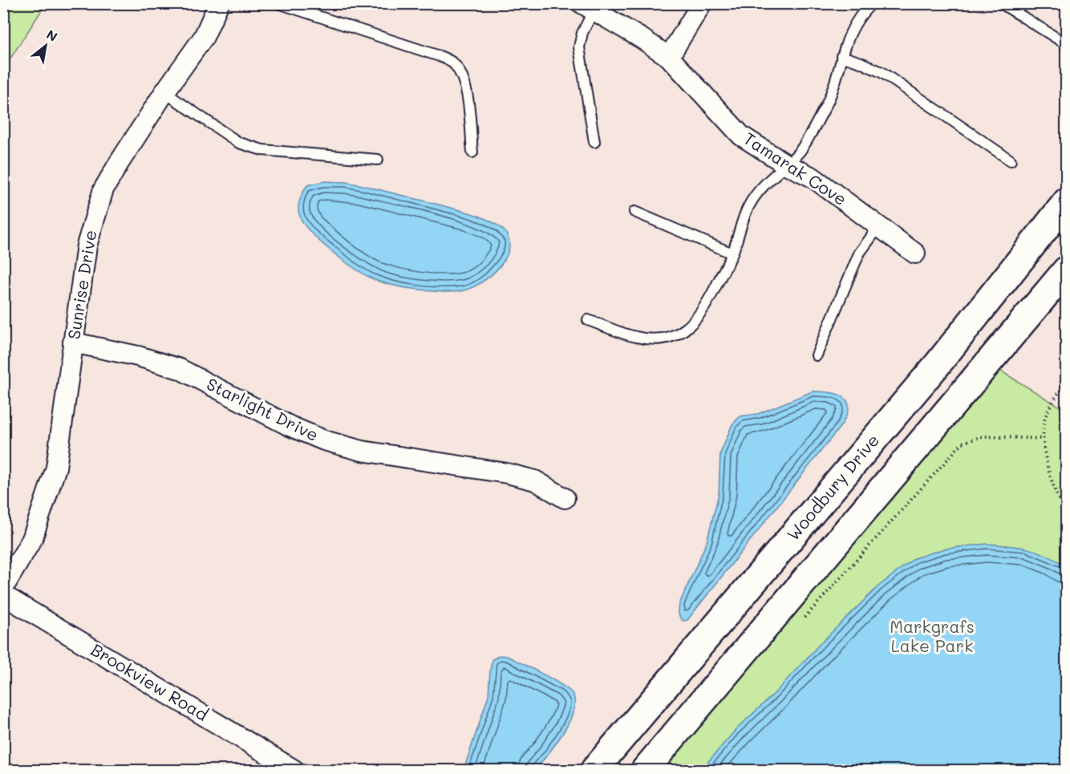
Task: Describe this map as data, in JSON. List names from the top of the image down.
{
  "streets": {
    "main road": ["Woodbury Drive"],
    "street": [
      "Tamarak Cove",
      "Sunrise Drive",
      "Starlight Drive",
      "Brookview Road"
    ]
  },
  "crossings": [
    ["Sunrise Drive", "Starlight Drive"]
  ],
  "parks": ["Markgrafs Lake Park"],
  "north": "top right"
}
